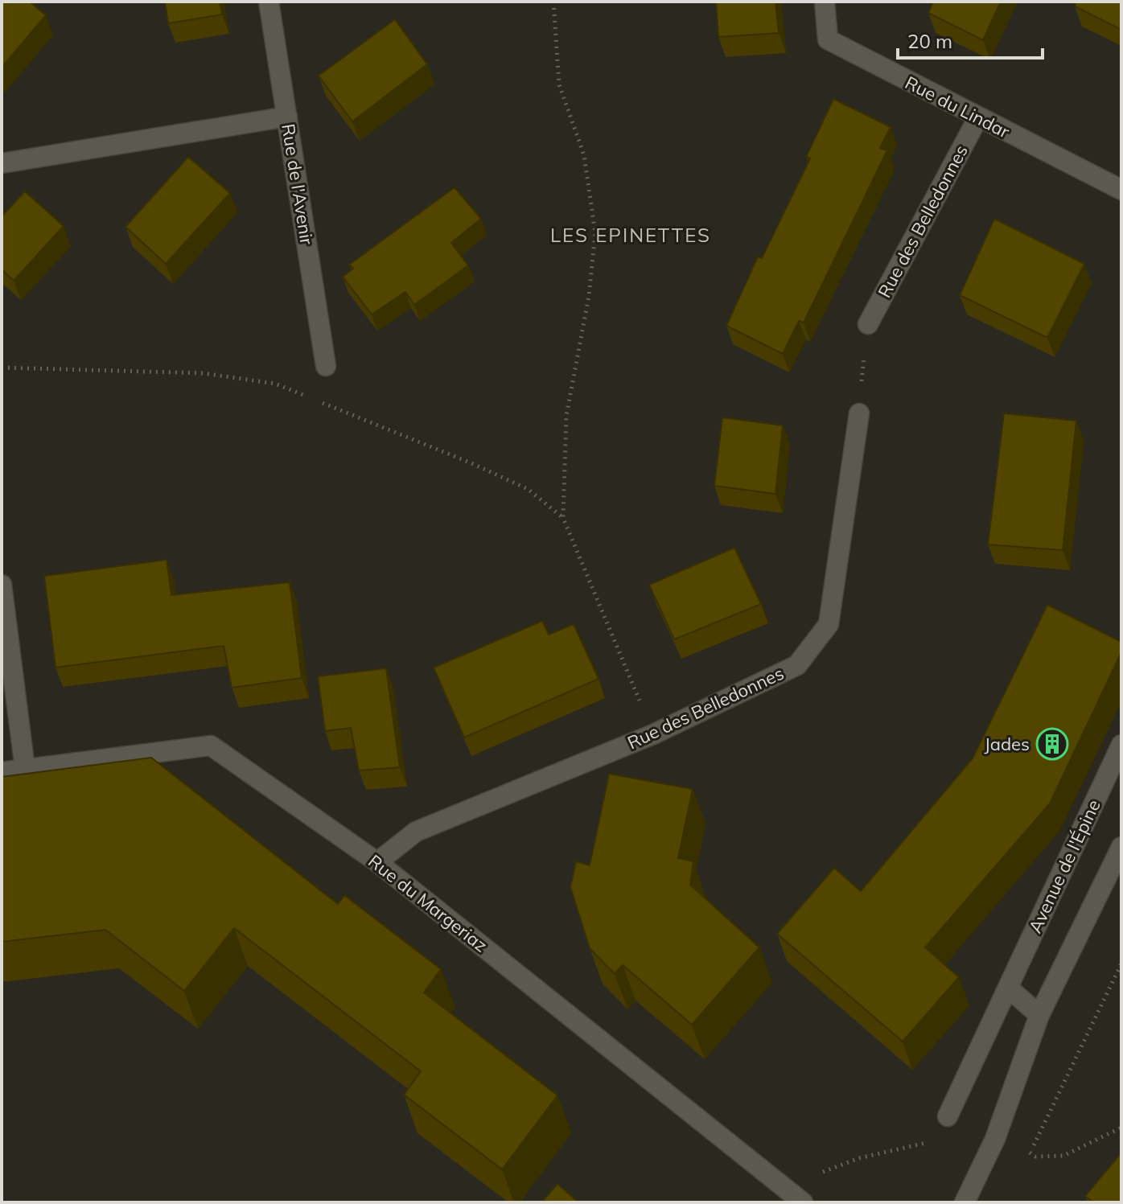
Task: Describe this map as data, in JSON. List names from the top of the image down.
{
  "streets": {
    "street": [
      "Rue du Lindar",
      "Rue de l'Avenir",
      "Rue des Belledonnes",
      "Avenue de l'Épine",
      "Rue du Margeriaz"
    ]
  },
  "crossings": [
    ["Rue du Lindar", "Rue des Belledonnes"],
    ["Rue des Belledonnes", "Rue du Margeriaz"]
  ],
  "districts": ["LES EPINETTES"],
  "places": {
    "building": ["Jades"]
  },
  "scale_bar": "20 m"
}
